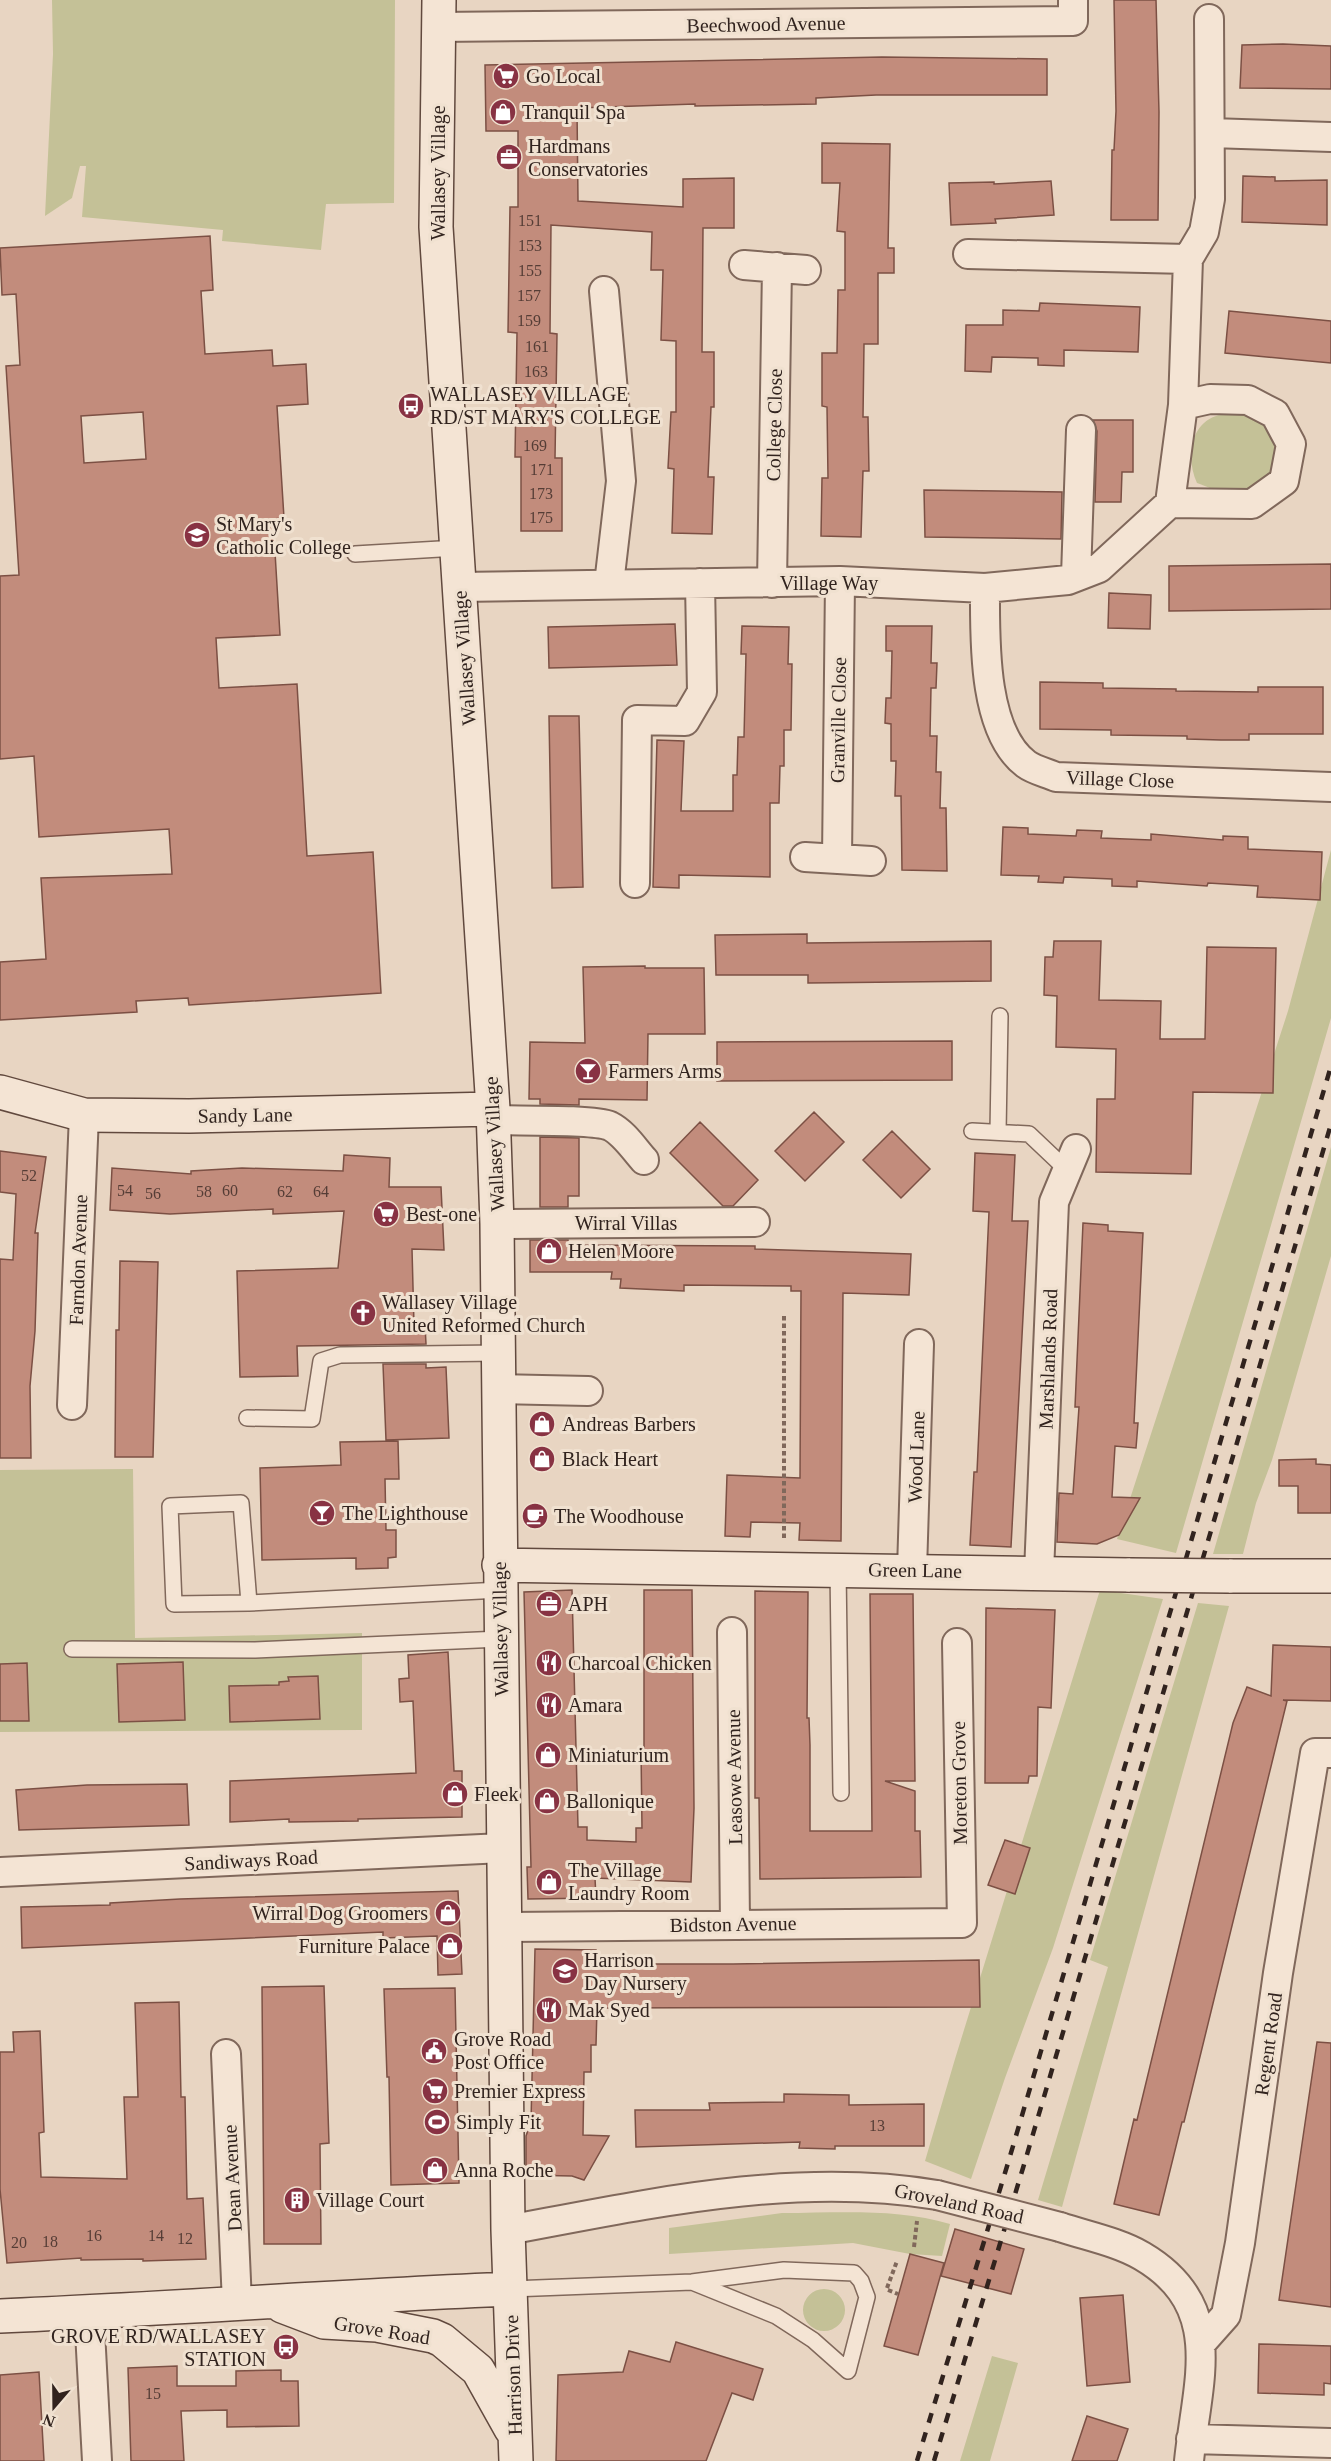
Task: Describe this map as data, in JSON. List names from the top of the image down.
{
  "streets": {
    "main road": [
      "Wallasey Village",
      "Sandy Lane",
      "Green Lane",
      "Grove Road",
      "Harrison Drive"
    ],
    "street": [
      "Beechwood Avenue",
      "College Close",
      "Village Way",
      "Granville Close",
      "Village Close",
      "Wirral Villas",
      "Farndon Avenue",
      "Marshlands Road",
      "Wood Lane",
      "Leasowe Avenue",
      "Moreton Grove",
      "Sandiways Road",
      "Bidston Avenue",
      "Regent Road",
      "Dean Avenue",
      "Groveland Road"
    ]
  },
  "crossings": [
    ["Beechwood Avenue", "Wallasey Village"],
    ["Wallasey Village", "Village Way"],
    ["Wallasey Village", "Sandy Lane"],
    ["Wallasey Village", "Wirral Villas"],
    ["Wallasey Village", "Green Lane"],
    ["Wallasey Village", "Sandiways Road"],
    ["Wallasey Village", "Bidston Avenue"],
    ["Wallasey Village", "Groveland Road"],
    ["Wallasey Village", "Grove Road"],
    ["Wallasey Village", "Harrison Drive"],
    ["College Close", "Village Way"],
    ["Village Way", "Granville Close"],
    ["Village Way", "Village Close"],
    ["Sandy Lane", "Farndon Avenue"],
    ["Marshlands Road", "Green Lane"],
    ["Wood Lane", "Green Lane"],
    ["Leasowe Avenue", "Bidston Avenue"],
    ["Moreton Grove", "Bidston Avenue"],
    ["Regent Road", "Groveland Road"],
    ["Dean Avenue", "Grove Road"],
    ["Grove Road", "Harrison Drive"]
  ],
  "places": {
    "supermarket": ["Go Local", "Best-one", "Premier Express"],
    "shop": [
      "Tranquil Spa",
      "Helen Moore",
      "Andreas Barbers",
      "Black Heart",
      "Miniaturium",
      "Fleek",
      "Ballonique",
      "The Village Laundry Room",
      "Wirral Dog Groomers",
      "Furniture Palace",
      "Anna Roche"
    ],
    "office": ["Hardmans Conservatories", "APH"],
    "bus stop": ["WALLASEY VILLAGE RD/ST MARY'S COLLEGE", "GROVE RD/WALLASEY STATION"],
    "school or university": ["St Mary's Catholic College", "Harrison Day Nursery"],
    "bar": ["Farmers Arms", "The Lighthouse"],
    "church": ["Wallasey Village United Reformed Church"],
    "cafe": ["The Woodhouse"],
    "restaurant": ["Charcoal Chicken", "Amara", "Mak Syed"],
    "public building": ["Grove Road Post Office"],
    "sports": ["Simply Fit"],
    "building": ["Village Court"]
  },
  "house_numbers": [
    "151",
    "153",
    "155",
    "157",
    "159",
    "161",
    "163",
    "169",
    "171",
    "173",
    "175",
    "52",
    "54",
    "60",
    "58",
    "62",
    "64",
    "56",
    "13",
    "16",
    "14",
    "12",
    "18",
    "20",
    "15"
  ],
  "north": "bottom"
}
